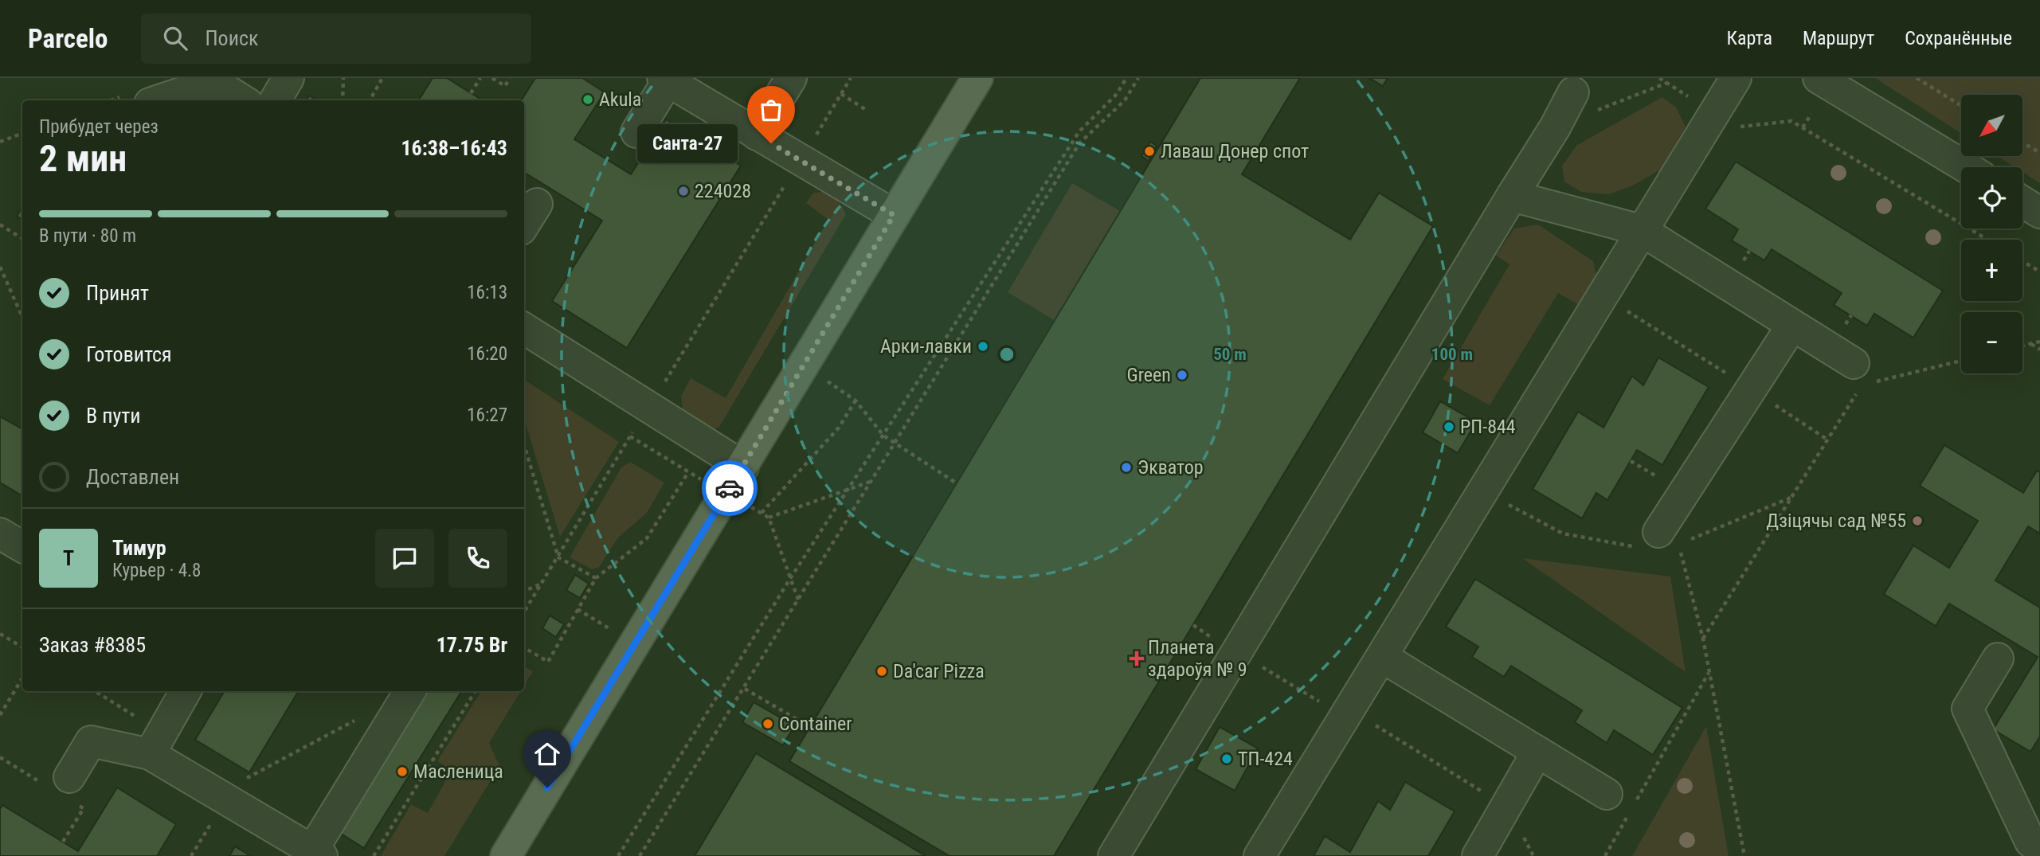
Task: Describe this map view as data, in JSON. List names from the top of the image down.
{
  "places": {
    "other": [
      "Akula",
      "Санта-27",
      "Лаваш Донер спот",
      "224028",
      "Арки-лавки",
      "Green",
      "РП-844",
      "Экватор",
      "Дзіцячы сад №55",
      "Da'car Pizza",
      "Container",
      "ТП-424",
      "Масленица"
    ],
    "health": ["Планета здароўя № 9"]
  },
  "north": "bottom left",
  "page": {
    "header": "Parcelo",
    "search": "Поиск",
    "nav": ["Карта", "Маршрут", "Сохранённые"],
    "map_buttons": ["+", "−"],
    "heading": ["2 мин", "Прибудет через", "16:38–16:43"],
    "panel": [
      "Тимур",
      "Курьер · 4.8",
      "Заказ #8385",
      "17.75 Br"
    ],
    "bubble": "Санта-27",
    "bar": "В пути · 80 m",
    "list": [
      ["Принят", "16:13"],
      ["Готовится", "16:20"],
      ["В пути", "16:27"],
      "Доставлен"
    ],
    "round": "Т"
  },
  "rings": ["50 m", "100 m"]
}
